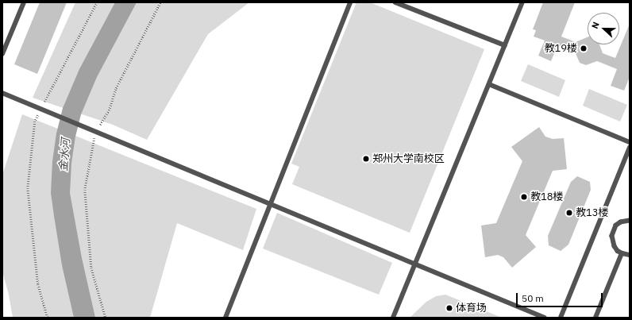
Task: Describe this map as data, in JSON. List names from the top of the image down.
{
  "water": ["金水河"],
  "places": [
    "教19楼",
    "郑州大学南校区",
    "教18楼",
    "教13楼",
    "体育场"
  ],
  "scale_bar": "50 m",
  "north": "left"
}
